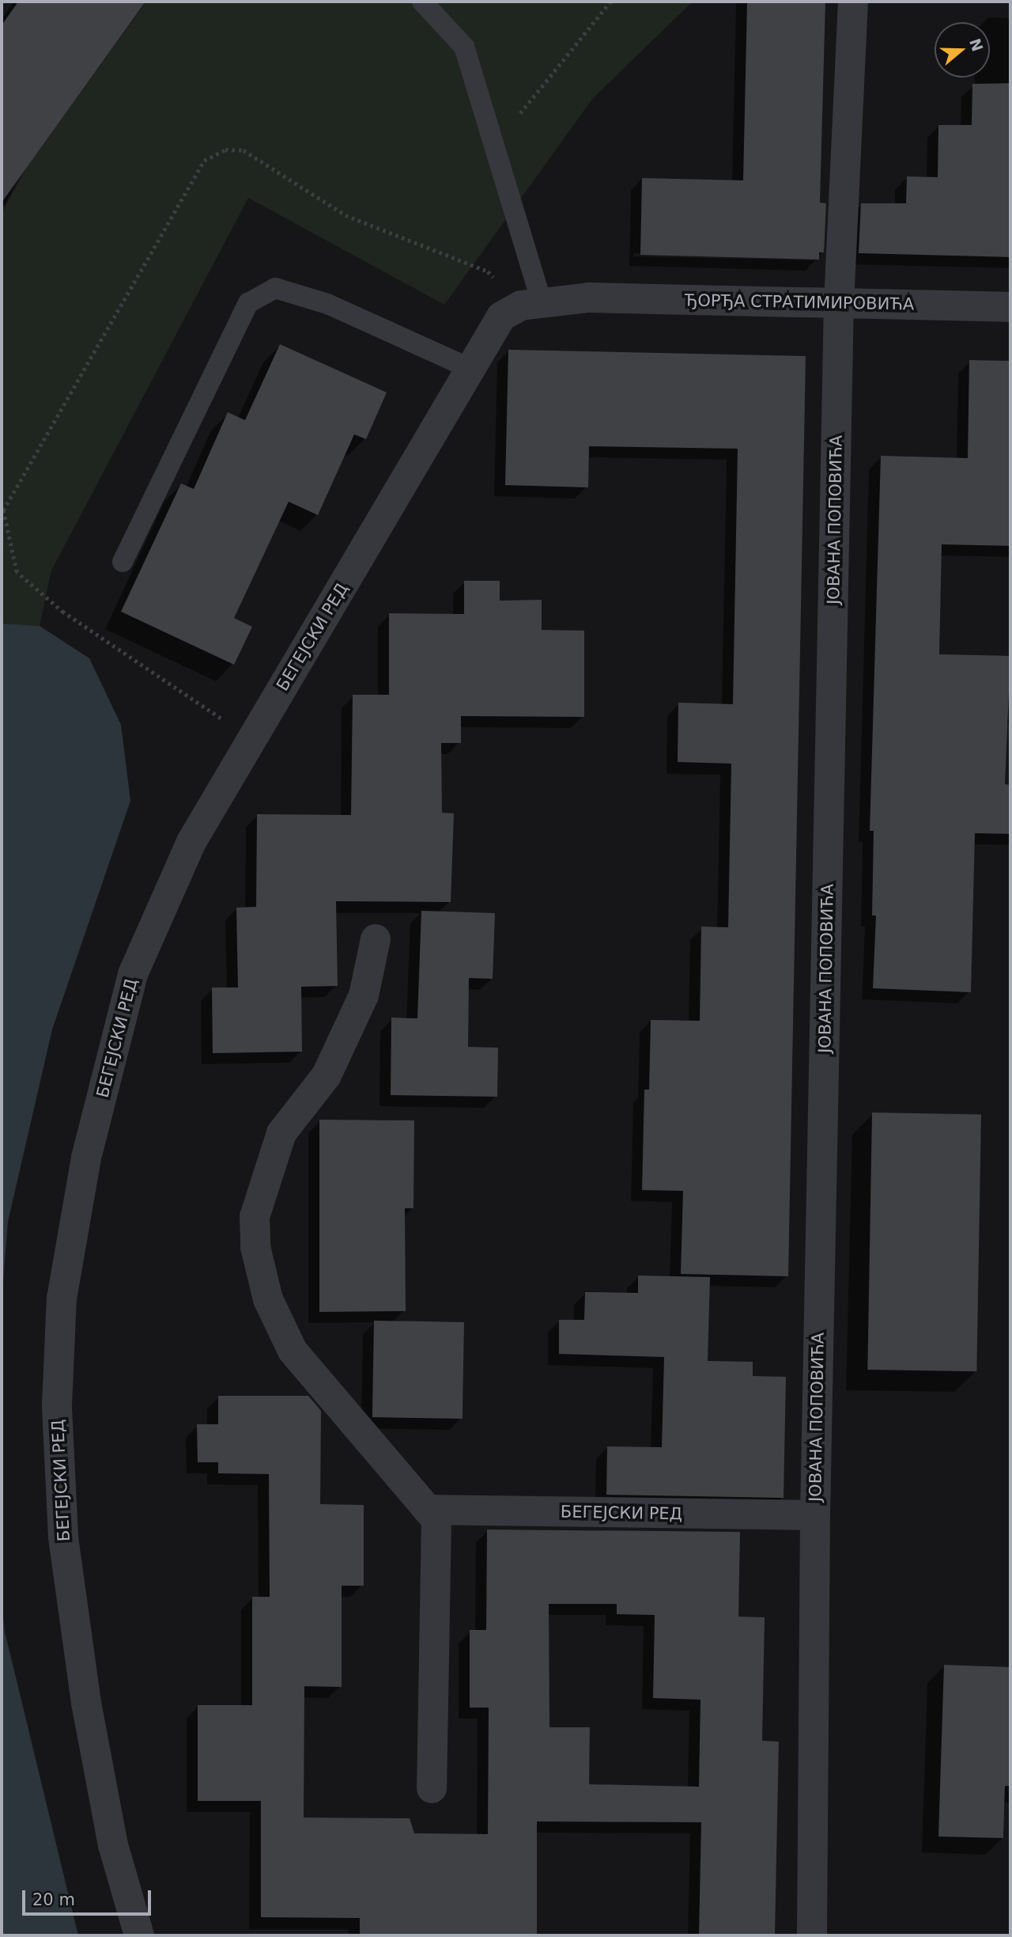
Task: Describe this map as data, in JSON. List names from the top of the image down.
{
  "streets": {
    "street": ["ЂОРЂА СТРАТИМИРОВИЋА", "ЈОВАНА ПОПОВИЋА", "БЕГЕЈСКИ РЕД"]
  },
  "crossings": [
    ["ЂОРЂА СТРАТИМИРОВИЋА", "ЈОВАНА ПОПОВИЋА"],
    ["ЂОРЂА СТРАТИМИРОВИЋА", "БЕГЕЈСКИ РЕД"],
    ["ЈОВАНА ПОПОВИЋА", "БЕГЕЈСКИ РЕД"]
  ],
  "scale_bar": "20 m",
  "north": "right"
}
